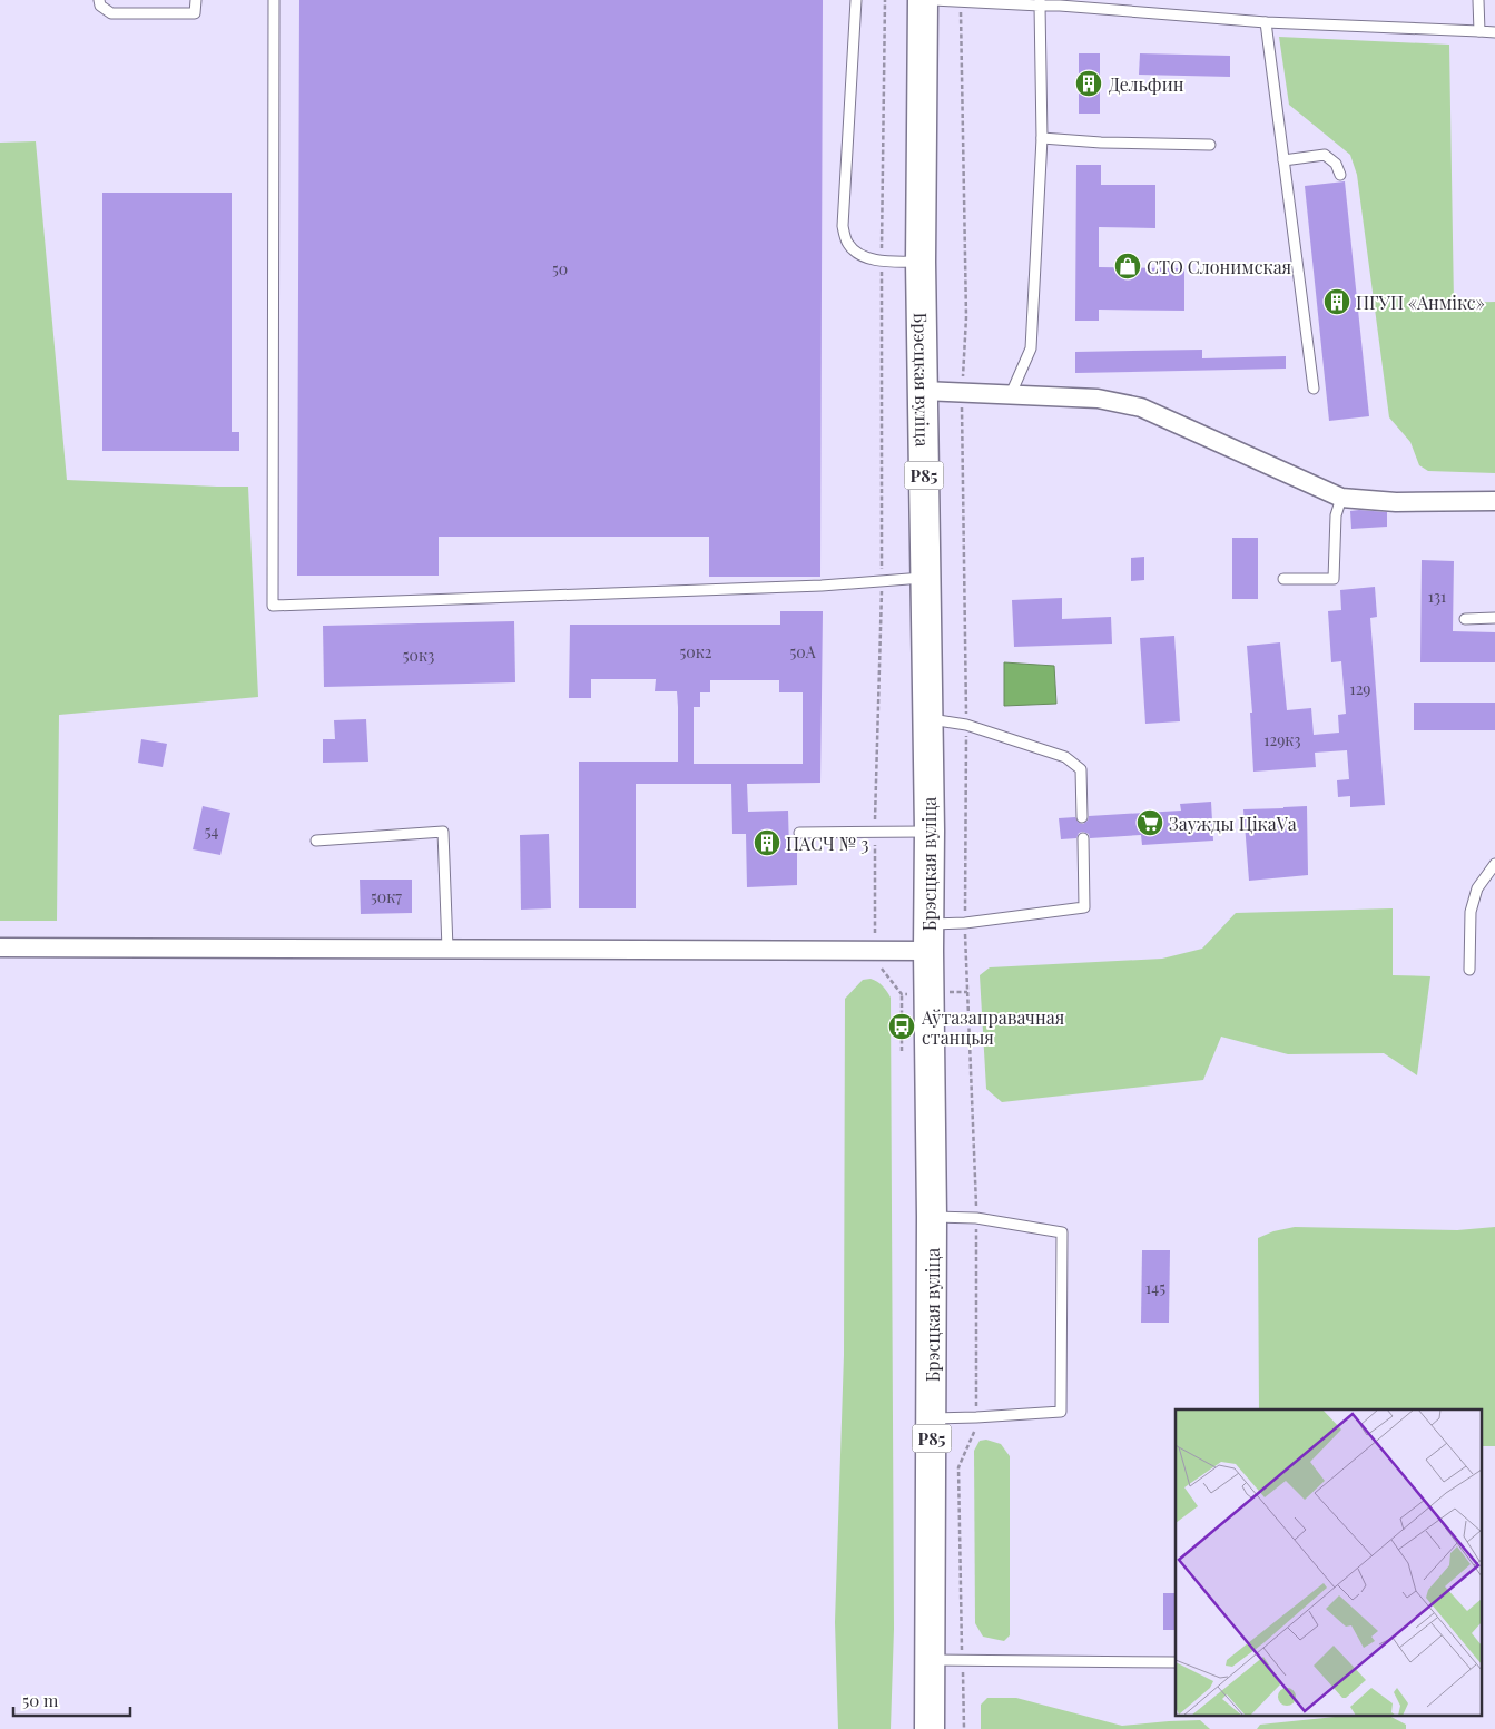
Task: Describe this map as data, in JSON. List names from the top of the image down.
{
  "streets": {
    "main road": ["Брэсцкая вуліца", "Р85"]
  },
  "places": {
    "building": ["Дельфин", "ПГУП «Анмікс»", "ПАСЧ № 3"],
    "shop": ["СТО Слонимская"],
    "supermarket": ["Заужды ЦікаVа"],
    "bus stop": ["Аўтазаправачная станцыя"]
  },
  "house_numbers": [
    "50",
    "131",
    "50к2",
    "50А",
    "50к3",
    "129",
    "129к3",
    "54",
    "50к7",
    "145"
  ],
  "scale_bar": "50 m"
}
